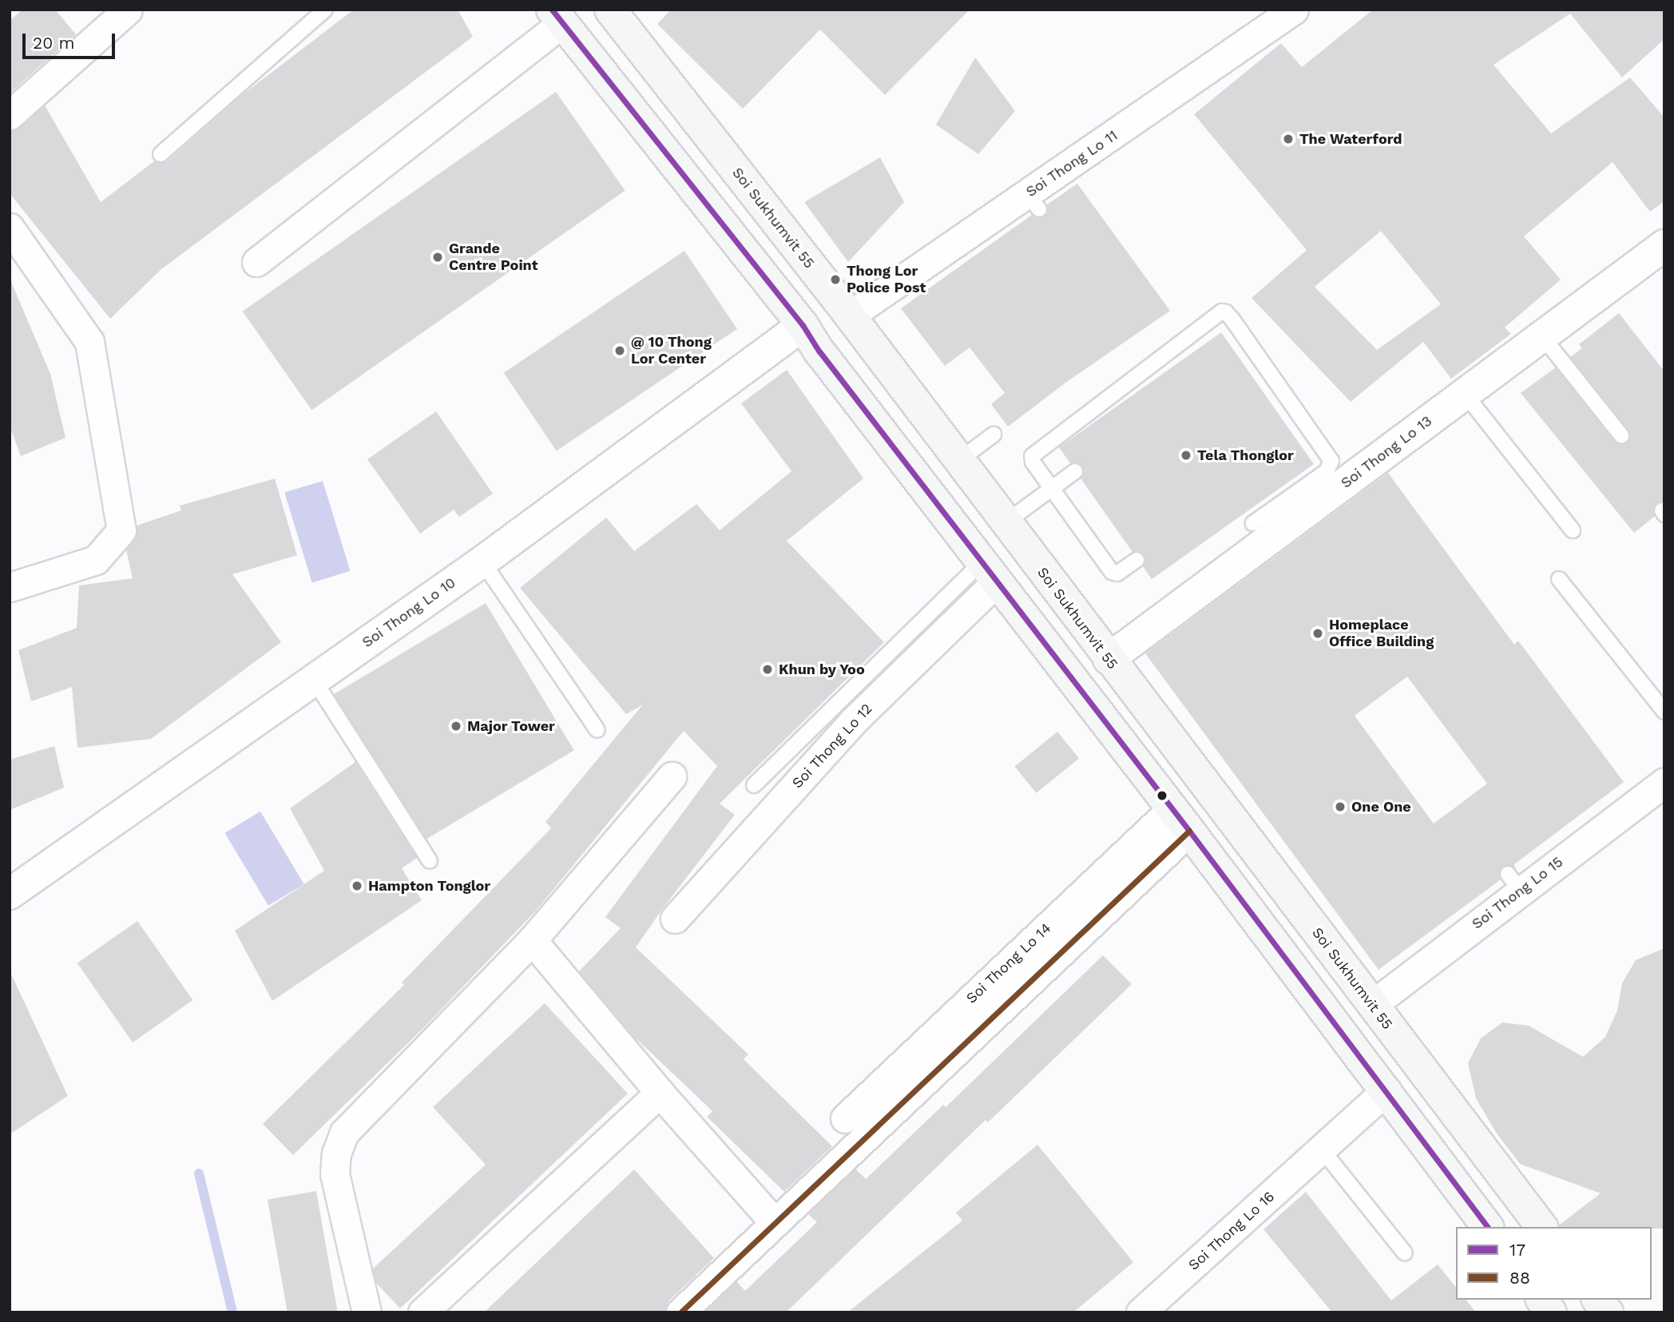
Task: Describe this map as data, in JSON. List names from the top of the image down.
{
  "streets": {
    "main road": ["Soi Sukhumvit 55"],
    "street": [
      "Soi Thong Lo 11",
      "Soi Thong Lo 13",
      "Soi Thong Lo 10",
      "Soi Thong Lo 12",
      "Soi Thong Lo 15",
      "Soi Thong Lo 14",
      "Soi Thong Lo 16"
    ]
  },
  "crossings": [
    ["Soi Thong Lo 11", "Soi Sukhumvit 55"],
    ["Soi Sukhumvit 55", "Soi Thong Lo 13"],
    ["Soi Sukhumvit 55", "Soi Thong Lo 15"]
  ],
  "places": [
    "The Waterford",
    "Grande Centre Point",
    "Thong Lor Police Post",
    "@ 10 Thong Lor Center",
    "Tela Thonglor",
    "Homeplace Office Building",
    "Khun by Yoo",
    "Major Tower",
    "One One",
    "Hampton Tonglor"
  ],
  "lines": ["transit line 17", "transit line 88"],
  "legend": ["17", "88"],
  "scale_bar": "20 m"
}
